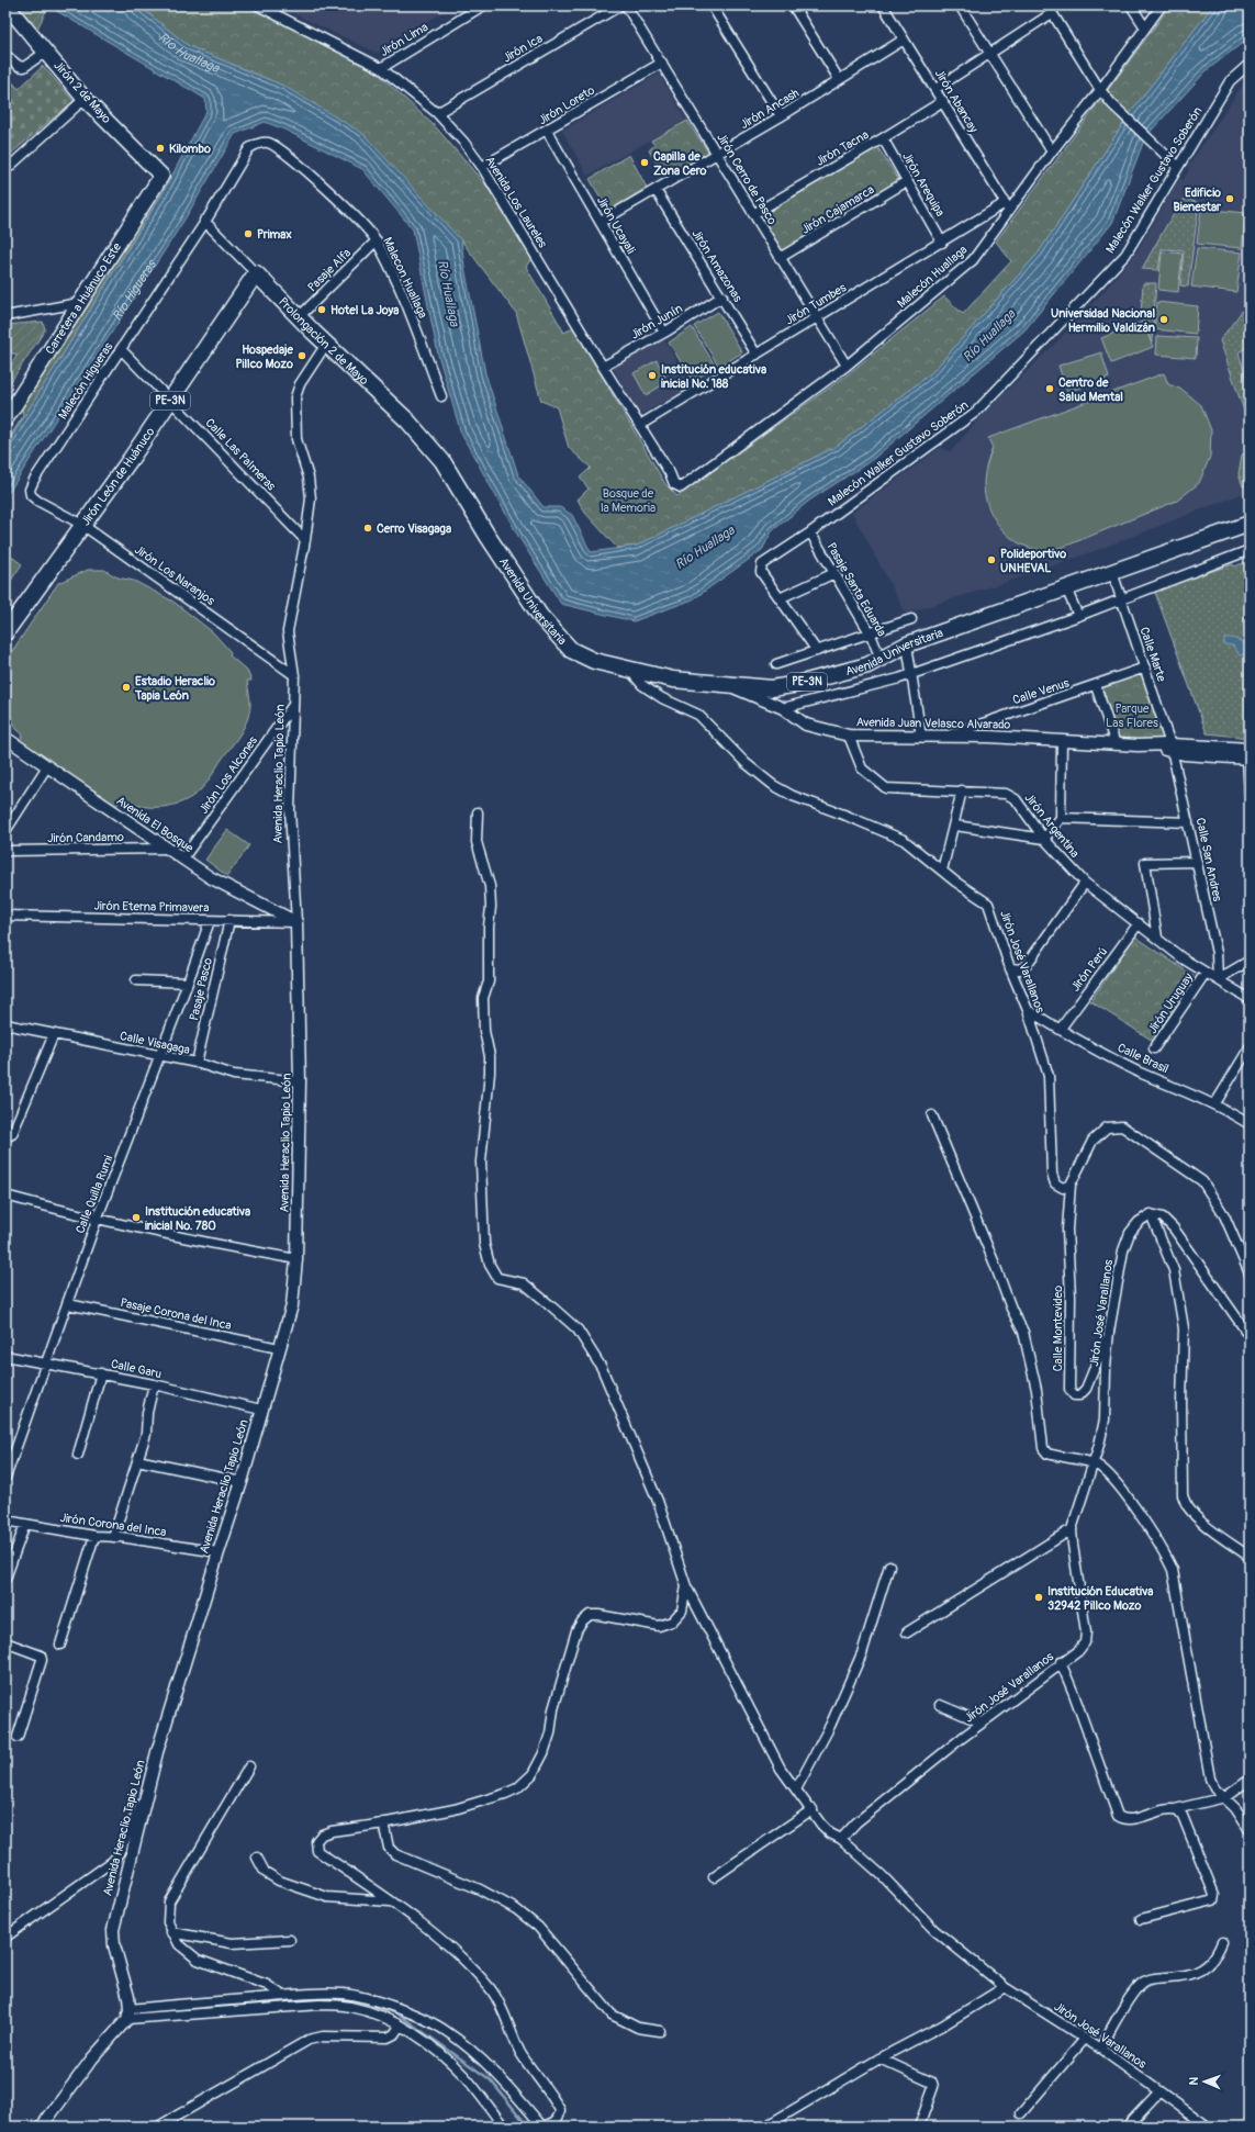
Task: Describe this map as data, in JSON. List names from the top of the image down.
{
  "streets": {
    "highway": [
      "Prolongación 2 de Mayo",
      "PE-3N",
      "Jirón León de Huánuco",
      "Avenida Universitaria"
    ],
    "main road": ["Jirón 2 de Mayo", "Carretera a Huánuco Este"],
    "street": [
      "Jirón Lima",
      "Jirón Ica",
      "Jirón Abancay",
      "Jirón Loreto",
      "Jirón Ancash",
      "Jirón Tacna",
      "Jirón Cerro de Pasco",
      "Malecón Walker Gustavo Soberón",
      "Jirón Arequipa",
      "Avenida Los Laureles",
      "Jirón Cajamarca",
      "Jirón Ucayali",
      "Jirón Amazonas",
      "Pasaje Alfa",
      "Malecón Huallaga",
      "Malecon Huallaga",
      "Jirón Tumbes",
      "Jirón Junín",
      "Malecón Higueras",
      "Calle Las Palmeras",
      "Jirón Los Naranjos",
      "Pasaje Santa Eduarda",
      "Calle Marte",
      "Calle Venus",
      "Avenida Juan Velasco Alvarado",
      "Avenida Heraclio Tapio León",
      "Jirón Los Alcones",
      "Avenida El Bosque",
      "Jirón Argentina",
      "Jirón Candamo",
      "Calle San Andres",
      "Jirón Eterna Primavera",
      "Jirón José Varallanos",
      "Jirón Perú",
      "Pasaje Pasco",
      "Jirón Uruguay",
      "Calle Visagaga",
      "Calle Brasil",
      "Calle Quilla Rumi",
      "Pasaje Corona del Inca",
      "Calle Montevideo",
      "Calle Garu",
      "Jirón Corona del Inca"
    ]
  },
  "crossings": [
    ["Jirón Lima", "Avenida Los Laureles"],
    ["Jirón Ica", "Avenida Los Laureles"],
    ["Jirón 2 de Mayo", "Carretera a Huánuco Este"],
    ["Jirón Abancay", "Jirón Ancash"],
    ["Jirón Abancay", "Jirón Tacna"],
    ["Jirón Abancay", "Malecón Huallaga"],
    ["Jirón Abancay", "Jirón Tumbes"],
    ["Jirón Loreto", "Jirón Cerro de Pasco"],
    ["Jirón Loreto", "Avenida Los Laureles"],
    ["Jirón Loreto", "Jirón Ucayali"],
    ["Jirón Ancash", "Jirón Cerro de Pasco"],
    ["Jirón Ancash", "Jirón Ucayali"],
    ["Jirón Ancash", "Jirón Amazonas"],
    ["Jirón Tacna", "Jirón Cerro de Pasco"],
    ["Jirón Tacna", "Jirón Arequipa"],
    ["Jirón Cerro de Pasco", "Jirón Cajamarca"],
    ["Jirón Cerro de Pasco", "Malecón Huallaga"],
    ["Jirón Cerro de Pasco", "Jirón Tumbes"],
    ["Malecón Walker Gustavo Soberón", "Pasaje Santa Eduarda"],
    ["Jirón Arequipa", "Jirón Cajamarca"],
    ["Jirón Arequipa", "Jirón Tumbes"],
    ["Avenida Los Laureles", "Malecón Huallaga"],
    ["Avenida Los Laureles", "Jirón Tumbes"],
    ["Avenida Los Laureles", "Jirón Junín"],
    ["Jirón Ucayali", "Jirón Junín"],
    ["Jirón Amazonas", "Jirón Tumbes"],
    ["Jirón Amazonas", "Jirón Junín"],
    ["Pasaje Alfa", "Malecon Huallaga"],
    ["Pasaje Alfa", "Prolongación 2 de Mayo"],
    ["Malecón Huallaga", "Jirón Tumbes"],
    ["Malecon Huallaga", "Malecón Higueras"],
    ["Prolongación 2 de Mayo", "Malecón Higueras"],
    ["Prolongación 2 de Mayo", "Jirón León de Huánuco"],
    ["Prolongación 2 de Mayo", "Avenida Universitaria"],
    ["Prolongación 2 de Mayo", "Avenida Heraclio Tapio León"],
    ["Malecón Higueras", "Calle Las Palmeras"],
    ["Malecón Higueras", "Jirón Los Naranjos"],
    ["Calle Las Palmeras", "Jirón León de Huánuco"],
    ["Calle Las Palmeras", "Avenida Heraclio Tapio León"],
    ["Jirón León de Huánuco", "Jirón Los Naranjos"],
    ["Jirón Los Naranjos", "Avenida Heraclio Tapio León"],
    ["Pasaje Santa Eduarda", "Avenida Universitaria"],
    ["Avenida Universitaria", "Calle Marte"],
    ["Avenida Universitaria", "Avenida Juan Velasco Alvarado"],
    ["Avenida Universitaria", "Jirón José Varallanos"],
    ["Calle Marte", "Calle Venus"],
    ["Calle Marte", "Avenida Juan Velasco Alvarado"],
    ["Calle Marte", "Calle San Andres"],
    ["Calle Venus", "Avenida Juan Velasco Alvarado"],
    ["Avenida Juan Velasco Alvarado", "Jirón Argentina"],
    ["Avenida Juan Velasco Alvarado", "Calle San Andres"],
    ["Avenida Heraclio Tapio León", "Jirón Los Alcones"],
    ["Avenida Heraclio Tapio León", "Avenida El Bosque"],
    ["Avenida Heraclio Tapio León", "Jirón Eterna Primavera"],
    ["Avenida Heraclio Tapio León", "Calle Visagaga"],
    ["Avenida Heraclio Tapio León", "Pasaje Corona del Inca"],
    ["Avenida Heraclio Tapio León", "Calle Garu"],
    ["Avenida Heraclio Tapio León", "Jirón Corona del Inca"],
    ["Jirón Los Alcones", "Avenida El Bosque"],
    ["Avenida El Bosque", "Jirón Candamo"],
    ["Avenida El Bosque", "Jirón Eterna Primavera"],
    ["Jirón Argentina", "Calle San Andres"],
    ["Jirón Argentina", "Jirón Perú"],
    ["Jirón Argentina", "Jirón Uruguay"],
    ["Jirón Eterna Primavera", "Pasaje Pasco"],
    ["Jirón Eterna Primavera", "Calle Quilla Rumi"],
    ["Jirón José Varallanos", "Calle Brasil"],
    ["Jirón José Varallanos", "Calle Montevideo"],
    ["Jirón Perú", "Calle Brasil"],
    ["Pasaje Pasco", "Calle Visagaga"],
    ["Calle Visagaga", "Calle Quilla Rumi"],
    ["Calle Quilla Rumi", "Pasaje Corona del Inca"],
    ["Calle Quilla Rumi", "Calle Garu"]
  ],
  "water": ["Río Huallaga", "Río Higueras"],
  "parks": ["Bosque de la Memoria", "Parque Las Flores"],
  "places": [
    "Kilombo",
    "Capilla de Zona Cero",
    "Edificio Bienestar",
    "Primax",
    "Hotel La Joya",
    "Universidad Nacional Hermilio Valdizán",
    "Hospedaje Pillco Mozo",
    "Institución educativa inicial No. 188",
    "Centro de Salud Mental",
    "Cerro Visagaga",
    "Polideportivo UNHEVAL",
    "Estadio Heraclio Tapia León",
    "Institución educativa inicial No. 780",
    "Institución Educativa 32942 Pillco Mozo"
  ],
  "north": "left"
}
